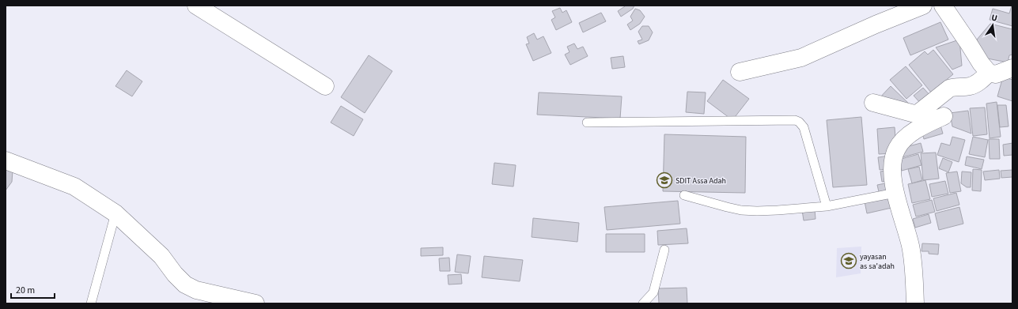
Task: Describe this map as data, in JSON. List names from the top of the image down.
{
  "places": {
    "school or university": ["SDIT Assa Adah", "yayasan as sa'adah"]
  },
  "scale_bar": "20 m",
  "north": "top"
}
